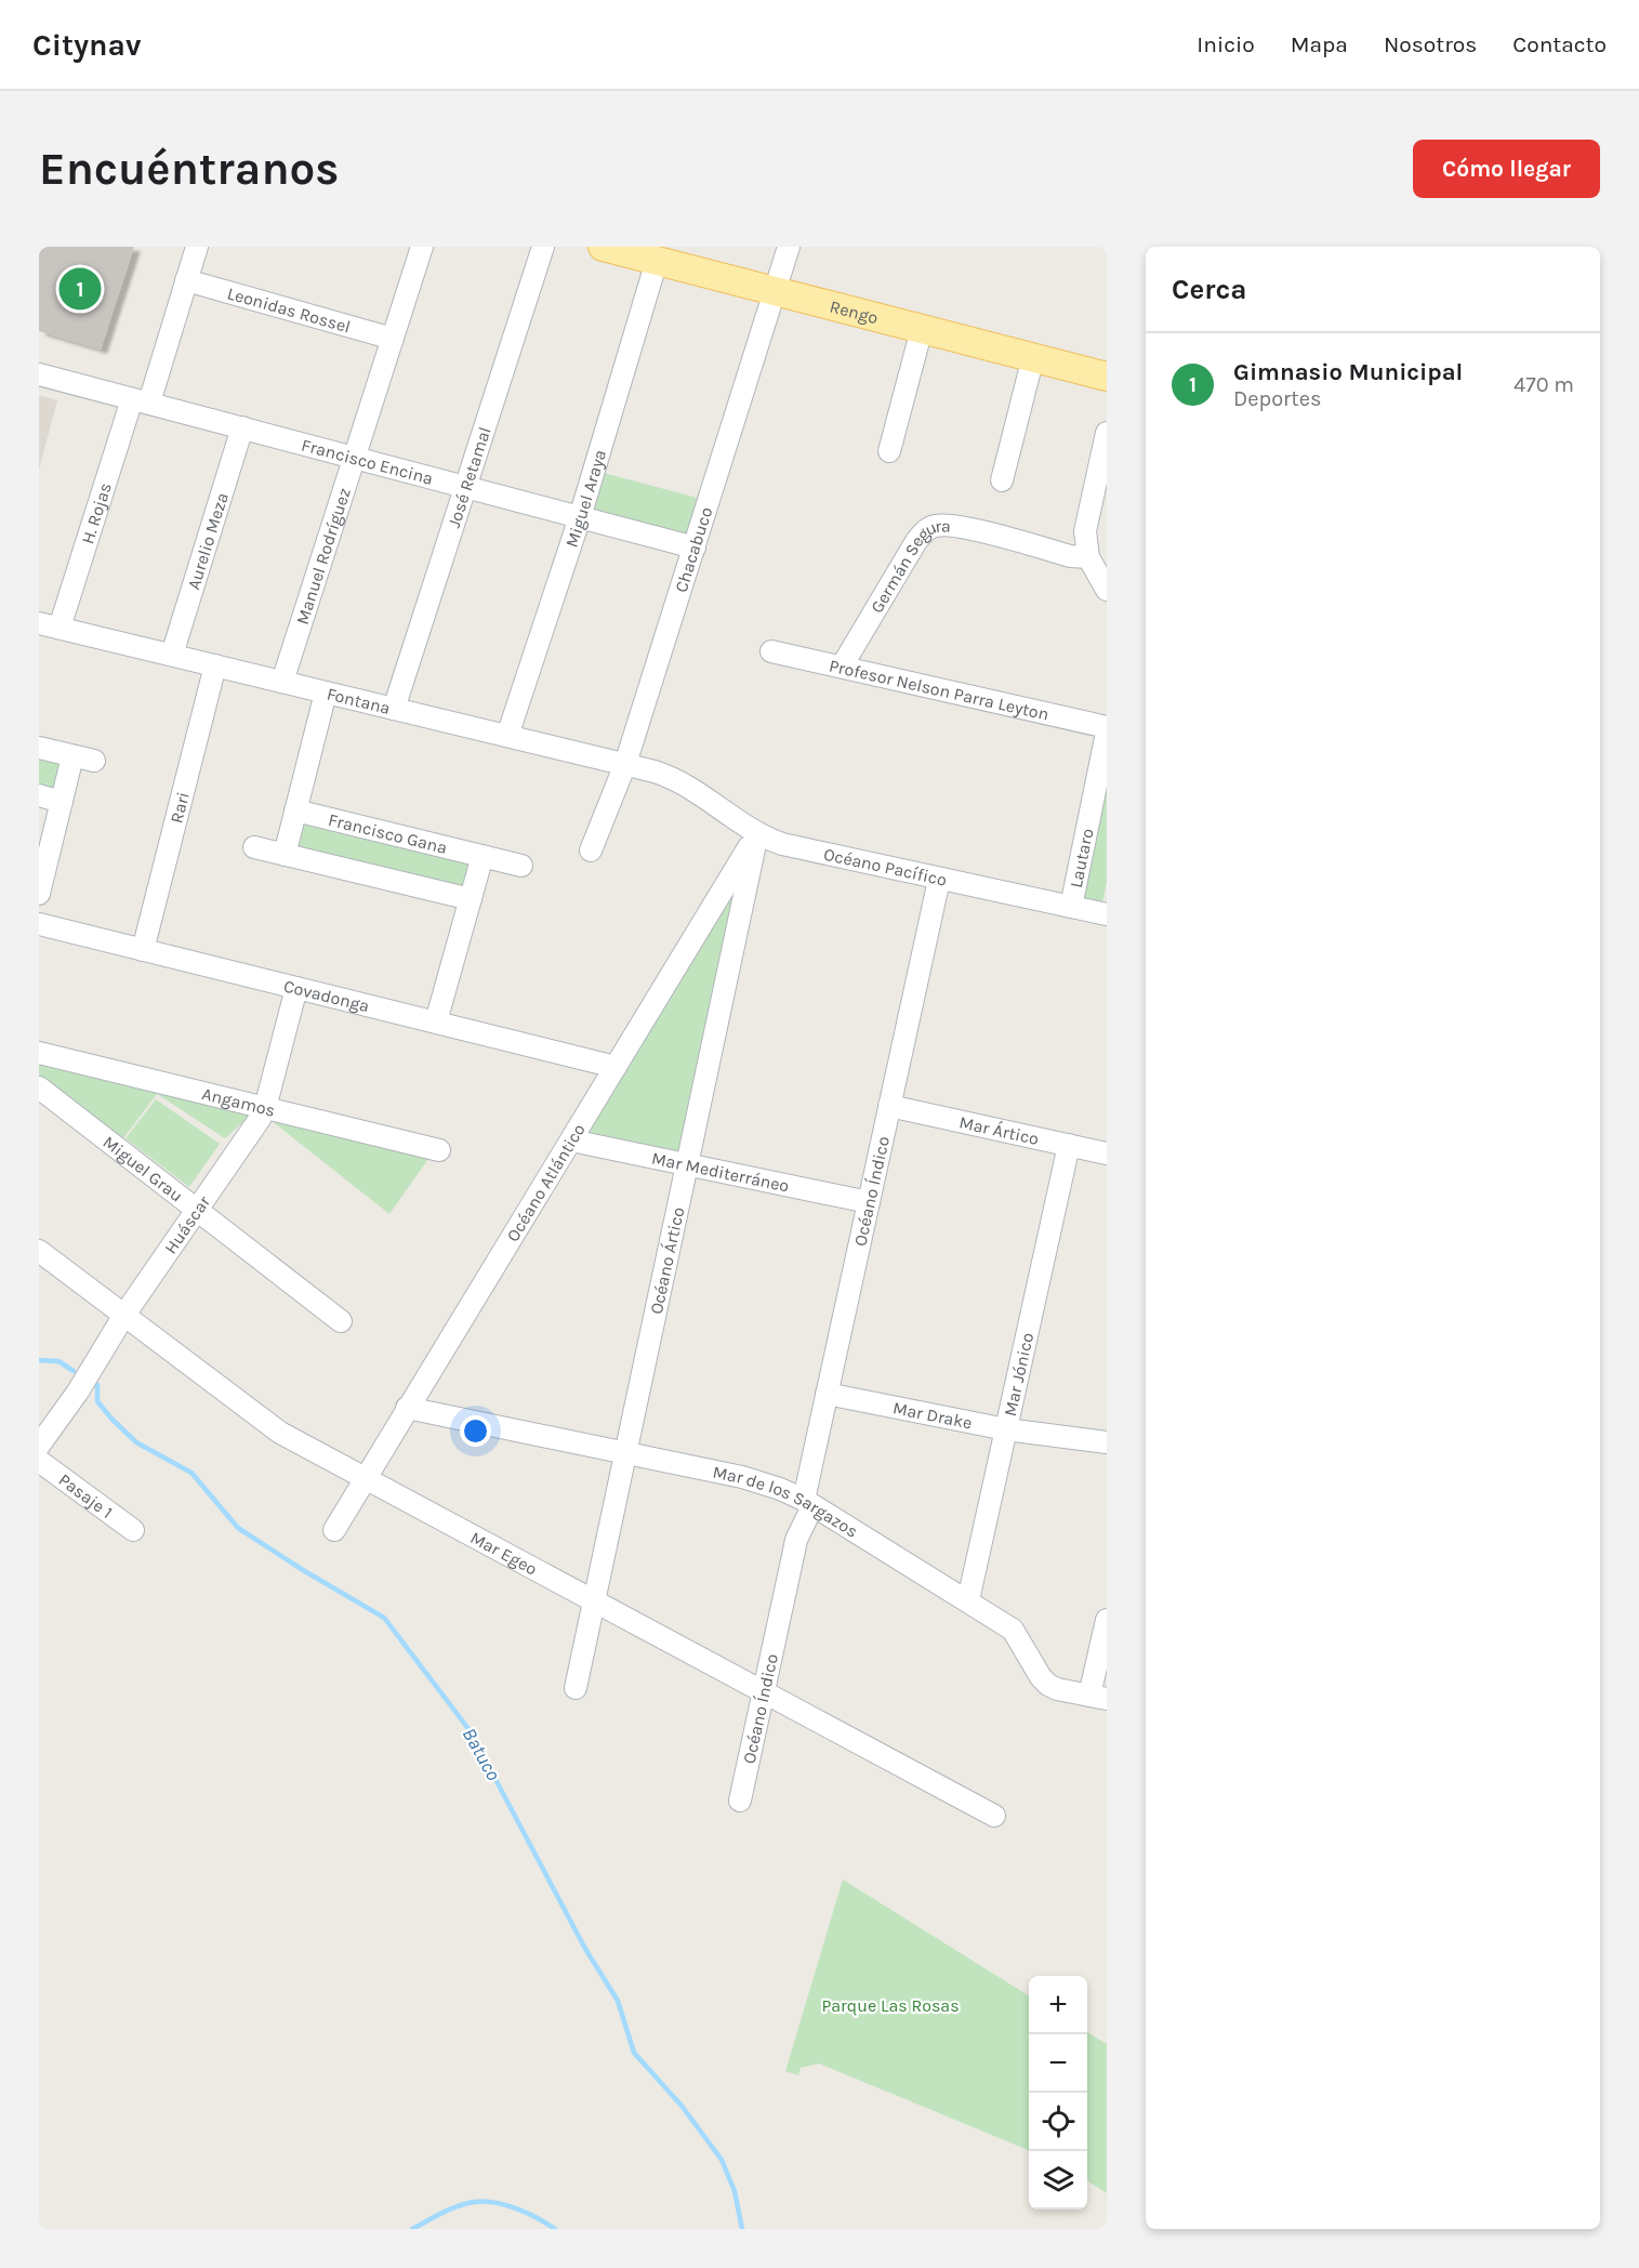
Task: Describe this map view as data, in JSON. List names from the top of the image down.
{
  "streets": {
    "main road": ["Rengo"],
    "street": [
      "Leonidas Rossel",
      "Francisco Encina",
      "José Retamal",
      "Miguel Araya",
      "H. Rojas",
      "Aurelio Meza",
      "Chacabuco",
      "Manuel Rodríguez",
      "Germán Segura",
      "Profesor Nelson Parra Leyton",
      "Fontana",
      "Rari",
      "Francisco Gana",
      "Lautaro",
      "Océano Pacífico",
      "Covadonga",
      "Angamos",
      "Mar Ártico",
      "Miguel Grau",
      "Mar Mediterráneo",
      "Océano Atlántico",
      "Océano Índico",
      "Huáscar",
      "Océano Ártico",
      "Mar Jónico",
      "Mar Drake",
      "Pasaje 1",
      "Mar de los Sargazos",
      "Mar Egeo"
    ]
  },
  "crossings": [
    ["Leonidas Rossel", "H. Rojas"],
    ["Leonidas Rossel", "Manuel Rodríguez"],
    ["Rengo", "Miguel Araya"],
    ["Rengo", "Chacabuco"],
    ["Francisco Encina", "José Retamal"],
    ["Francisco Encina", "Miguel Araya"],
    ["Francisco Encina", "H. Rojas"],
    ["Francisco Encina", "Aurelio Meza"],
    ["Francisco Encina", "Chacabuco"],
    ["Francisco Encina", "Manuel Rodríguez"],
    ["José Retamal", "Fontana"],
    ["Miguel Araya", "Fontana"],
    ["H. Rojas", "Fontana"],
    ["Aurelio Meza", "Fontana"],
    ["Chacabuco", "Fontana"],
    ["Manuel Rodríguez", "Fontana"],
    ["Germán Segura", "Profesor Nelson Parra Leyton"],
    ["Fontana", "Rari"],
    ["Fontana", "Océano Pacífico"],
    ["Rari", "Covadonga"],
    ["Lautaro", "Océano Pacífico"],
    ["Océano Pacífico", "Océano Atlántico"],
    ["Océano Pacífico", "Océano Índico"],
    ["Océano Pacífico", "Océano Ártico"],
    ["Covadonga", "Océano Atlántico"],
    ["Covadonga", "Huáscar"],
    ["Angamos", "Huáscar"],
    ["Mar Ártico", "Océano Índico"],
    ["Mar Ártico", "Mar Jónico"],
    ["Miguel Grau", "Huáscar"],
    ["Mar Mediterráneo", "Océano Atlántico"],
    ["Mar Mediterráneo", "Océano Índico"],
    ["Mar Mediterráneo", "Océano Ártico"],
    ["Océano Atlántico", "Océano Ártico"],
    ["Océano Atlántico", "Mar de los Sargazos"],
    ["Océano Atlántico", "Mar Egeo"],
    ["Océano Índico", "Mar Drake"],
    ["Océano Índico", "Mar de los Sargazos"],
    ["Océano Índico", "Mar Egeo"],
    ["Huáscar", "Mar Egeo"],
    ["Océano Ártico", "Mar de los Sargazos"],
    ["Océano Ártico", "Mar Egeo"],
    ["Mar Jónico", "Mar Drake"],
    ["Mar Jónico", "Mar de los Sargazos"]
  ],
  "water": ["Batuco"],
  "parks": ["Parque Las Rosas"],
  "page": {
    "header": "Citynav",
    "nav": [
      "Inicio",
      "Mapa",
      "Nosotros",
      "Contacto"
    ],
    "buttons": "Cómo llegar",
    "title": "Encuéntranos",
    "heading": "Cerca",
    "pins": "1",
    "list": [
      {
        "mark": "1",
        "name": "Gimnasio Municipal",
        "note": "Deportes",
        "value": "470 m"
      }
    ],
    "map_buttons": ["+", "−"]
  }
}
